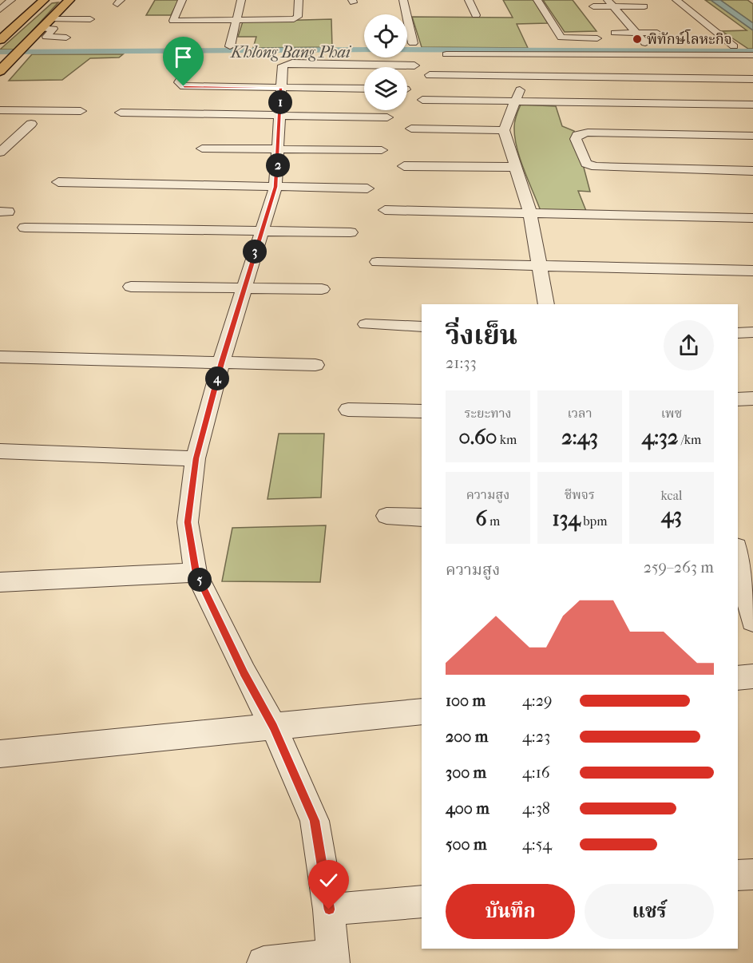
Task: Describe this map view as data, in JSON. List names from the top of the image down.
{
  "water": ["Khlong Bang Phai"],
  "places": ["พิทักษ์โลหะกิจ"],
  "page": {
    "pins": [
      "1",
      "2",
      "3",
      "4",
      "5"
    ],
    "heading": ["วิ่งเย็น", "21:33"],
    "stats": [
      ["ระยะทาง", "0.60 km"],
      ["เวลา", "2:43"],
      ["เพซ", "4:32 /km"],
      ["ความสูง", "6 m"],
      ["ชีพจร", "134 bpm"],
      ["kcal", "43"]
    ],
    "chart": ["ความสูง", "259–263 m"],
    "list": [
      {
        "name": "100 m",
        "note": "4:29"
      },
      {
        "name": "200 m",
        "note": "4:23"
      },
      {
        "name": "300 m",
        "note": "4:16"
      },
      {
        "name": "400 m",
        "note": "4:38"
      },
      {
        "name": "500 m",
        "note": "4:54"
      }
    ],
    "buttons": ["บันทึก", "แชร์"]
  }
}
